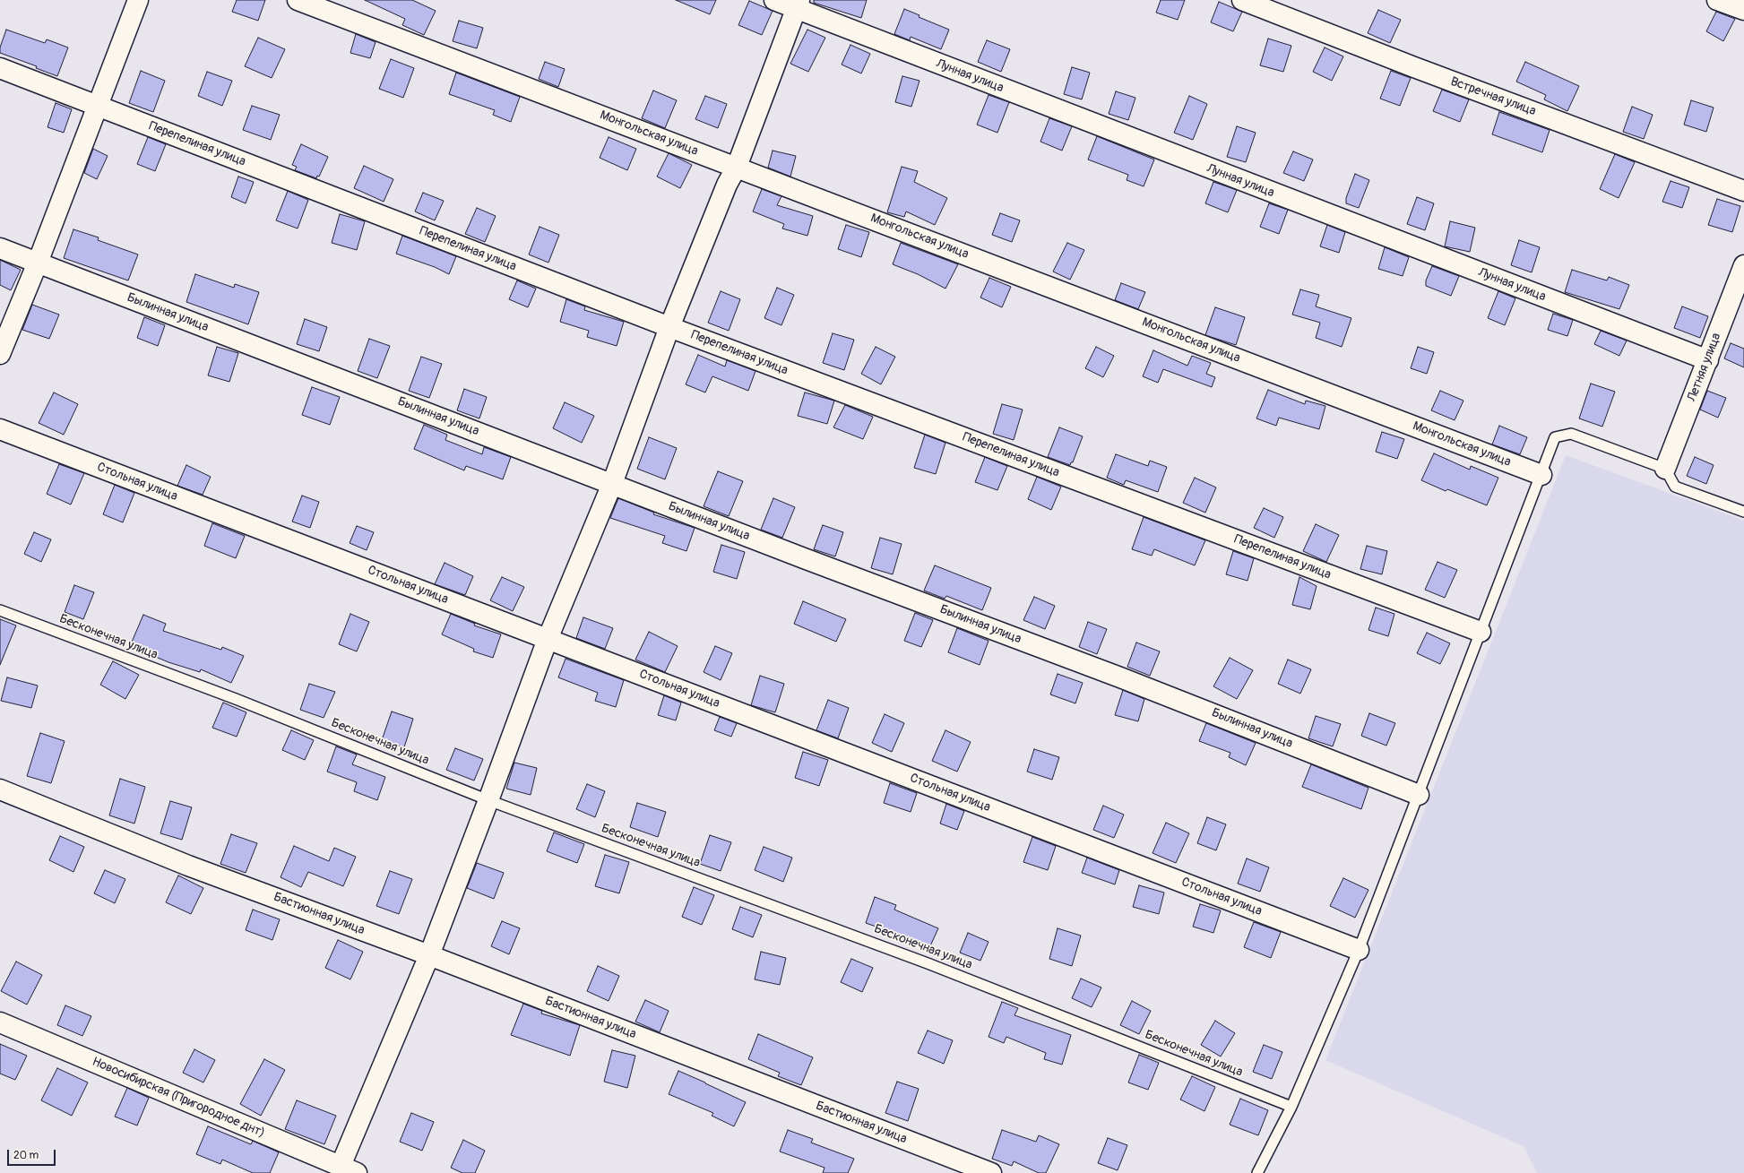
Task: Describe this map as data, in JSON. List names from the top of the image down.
{
  "streets": {
    "street": [
      "Лунная улица",
      "Встречная улица",
      "Монгольская улица",
      "Перепелиная улица",
      "Былинная улица",
      "Летняя улица",
      "Стольная улица",
      "Бастионная улица",
      "Новосибирская (Пригородное днт)"
    ],
    "lane": ["Бесконечная улица"]
  },
  "crossings": [
    ["Лунная улица", "Летняя улица"]
  ],
  "scale_bar": "20 m"
}
